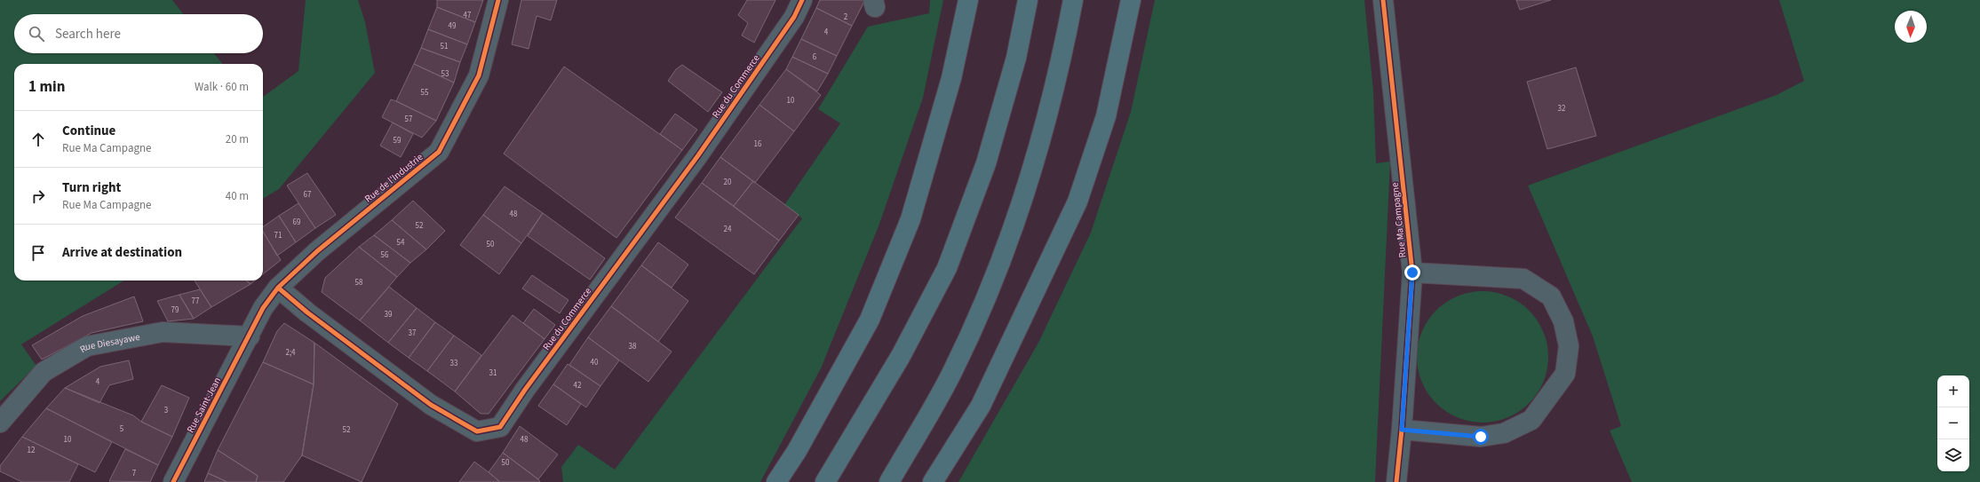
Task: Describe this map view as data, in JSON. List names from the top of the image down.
{
  "streets": {
    "street": [
      "Rue du Commerce",
      "Rue de l'Industrie",
      "Rue Ma Campagne",
      "Rue Diesayawe",
      "Rue Saint-Jean"
    ]
  },
  "crossings": [
    ["Rue du Commerce", "Rue de l'Industrie"],
    ["Rue de l'Industrie", "Rue Diesayawe"],
    ["Rue de l'Industrie", "Rue Saint-Jean"],
    ["Rue Diesayawe", "Rue Saint-Jean"]
  ],
  "house_numbers": [
    "47",
    "2",
    "49",
    "4",
    "51",
    "6",
    "53",
    "55",
    "10",
    "32",
    "57",
    "59",
    "16",
    "20",
    "67",
    "48",
    "69",
    "52",
    "24",
    "71",
    "54",
    "50",
    "56",
    "58",
    "77",
    "79",
    "39",
    "37",
    "38",
    "2;4",
    "40",
    "33",
    "31",
    "4",
    "42",
    "3",
    "5",
    "52",
    "10",
    "48",
    "12",
    "50",
    "7"
  ],
  "north": "bottom",
  "page": {
    "search": "Search here",
    "heading": ["1 min", "Walk · 60 m"],
    "list": [
      ["Continue", "Rue Ma Campagne", "20 m"],
      ["Turn right", "Rue Ma Campagne", "40 m"],
      "Arrive at destination"
    ],
    "map_buttons": ["+", "−"]
  }
}
